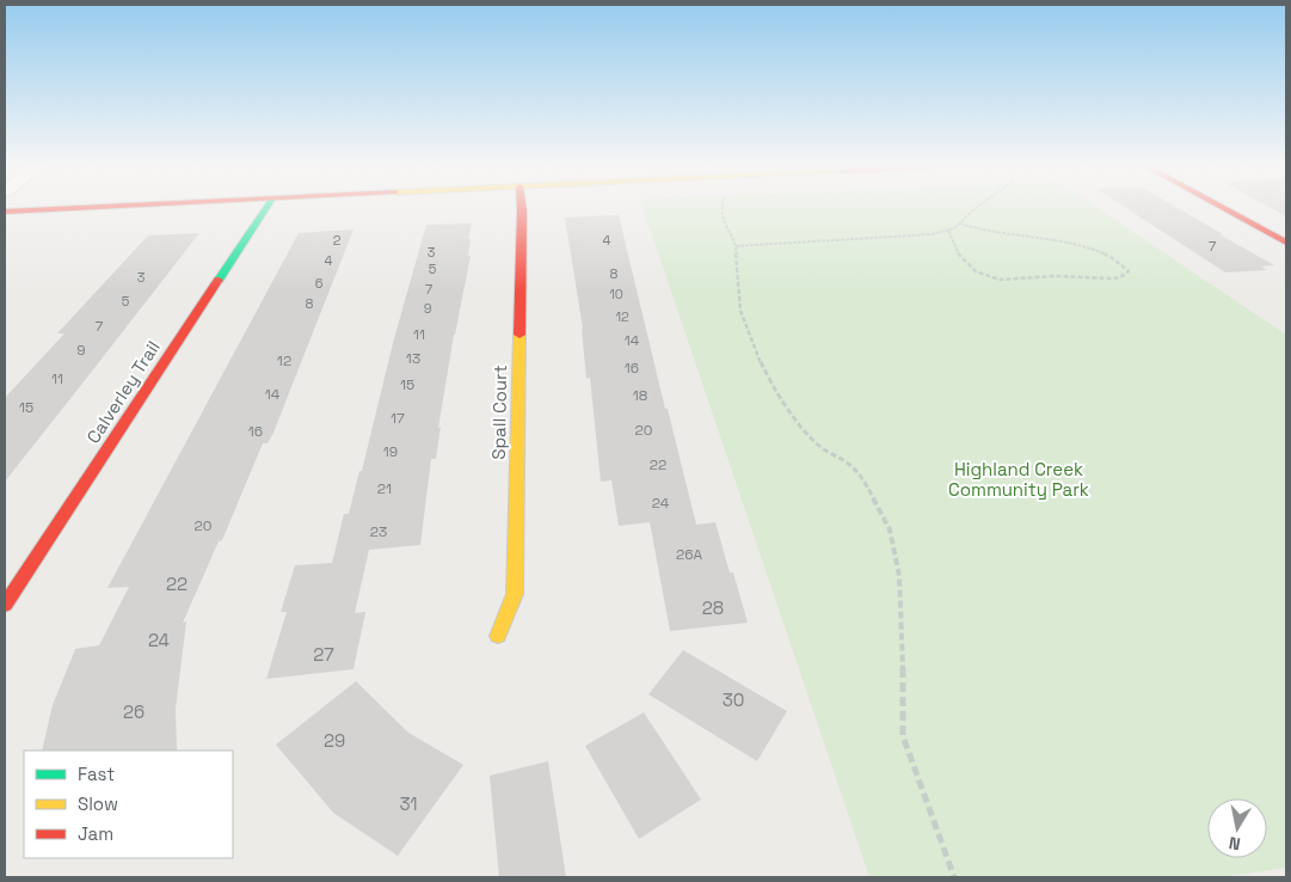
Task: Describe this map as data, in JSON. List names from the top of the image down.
{
  "streets": {
    "street": ["Calverley Trail", "Spall Court"]
  },
  "parks": ["Highland Creek Community Park"],
  "house_numbers": [
    "2",
    "4",
    "7",
    "3",
    "4",
    "5",
    "8",
    "3",
    "6",
    "7",
    "10",
    "5",
    "8",
    "9",
    "12",
    "7",
    "11",
    "14",
    "9",
    "13",
    "12",
    "16",
    "11",
    "15",
    "14",
    "18",
    "15",
    "17",
    "20",
    "16",
    "19",
    "22",
    "21",
    "24",
    "20",
    "23",
    "26A",
    "22",
    "28",
    "24",
    "27",
    "30",
    "26",
    "29",
    "31"
  ],
  "legend": ["Fast", "Slow", "Jam"],
  "north": "bottom"
}
